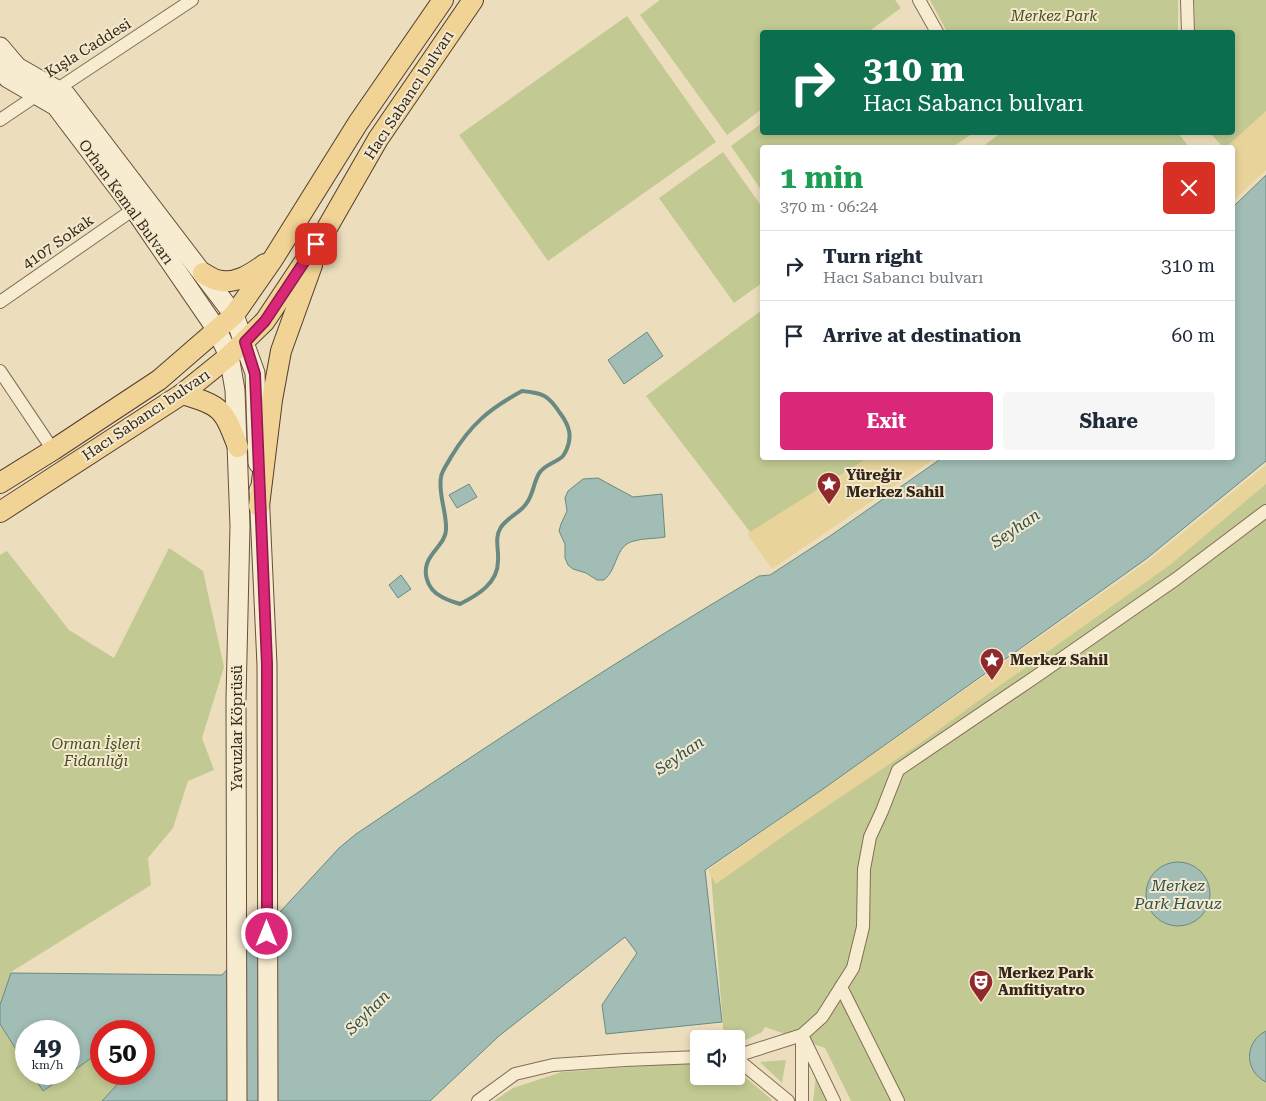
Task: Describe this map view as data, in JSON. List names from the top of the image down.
{
  "streets": {
    "main road": ["Hacı Sabancı bulvarı", "Orhan Kemal Bulvarı", "Yavuzlar Köprüsü"],
    "street": ["Kışla Caddesi", "4107 Sokak"]
  },
  "crossings": [
    ["Kışla Caddesi", "Orhan Kemal Bulvarı"],
    ["Hacı Sabancı bulvarı", "Orhan Kemal Bulvarı"],
    ["Hacı Sabancı bulvarı", "Yavuzlar Köprüsü"],
    ["Orhan Kemal Bulvarı", "4107 Sokak"],
    ["Orhan Kemal Bulvarı", "Yavuzlar Köprüsü"]
  ],
  "water": ["Seyhan", "Merkez Park Havuz"],
  "parks": ["Merkez Park", "Orman İşleri Fidanlığı"],
  "places": {
    "place": ["Yüreğir Merkez Sahil", "Merkez Sahil"],
    "theatre": ["Merkez Park Amfitiyatro"]
  },
  "page": {
    "turn": ["310 m", "Hacı Sabancı bulvarı"],
    "heading": ["1 min", "370 m · 06:24"],
    "list": [
      {
        "name": "Turn right",
        "note": "Hacı Sabancı bulvarı",
        "value": "310 m"
      },
      {
        "name": "Arrive at destination",
        "value": "60 m"
      }
    ],
    "buttons": ["Exit", "Share"],
    "speed": "49 km/h",
    "limit": "50"
  }
}
